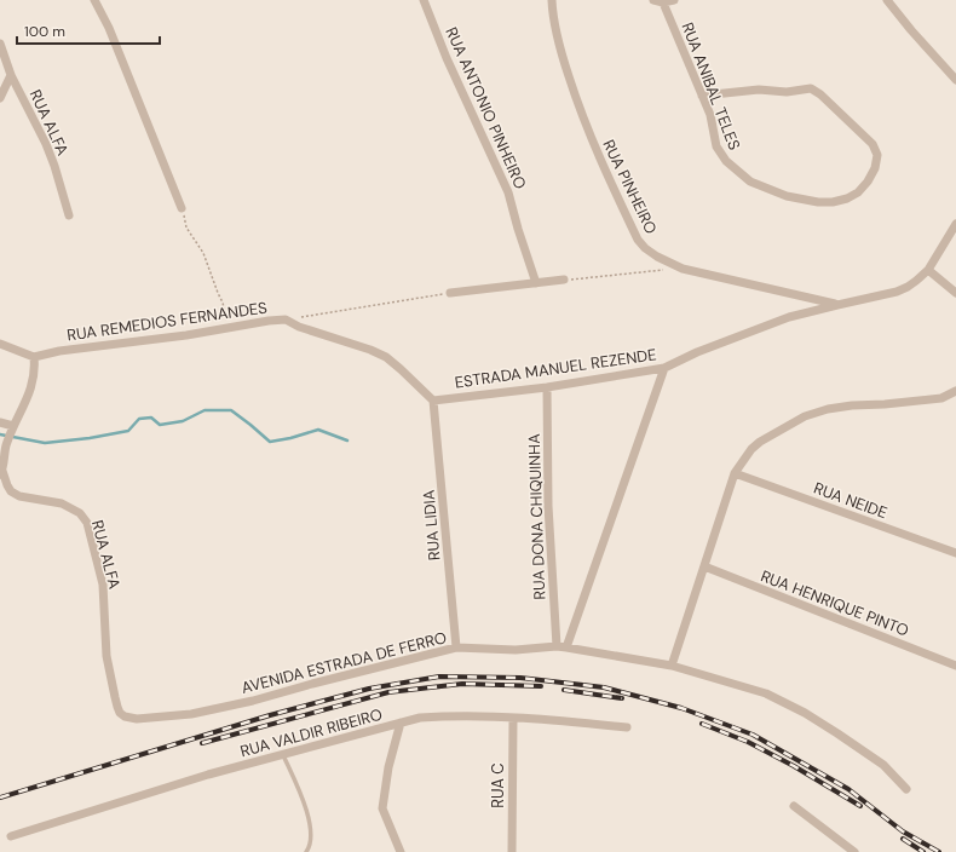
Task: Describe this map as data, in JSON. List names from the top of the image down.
{
  "streets": {
    "street": [
      "RUA ANIBAL TELES",
      "RUA ANTONIO PINHEIRO",
      "RUA ALFA",
      "RUA PINHEIRO",
      "RUA REMEDIOS FERNANDES",
      "ESTRADA MANUEL REZENDE",
      "RUA NEIDE",
      "RUA DONA CHIQUINHA",
      "RUA LIDIA",
      "RUA HENRIQUE PINTO",
      "AVENIDA ESTRADA DE FERRO",
      "RUA VALDIR RIBEIRO",
      "RUA C"
    ]
  },
  "crossings": [
    ["RUA ALFA", "AVENIDA ESTRADA DE FERRO"],
    ["RUA PINHEIRO", "ESTRADA MANUEL REZENDE"],
    ["RUA REMEDIOS FERNANDES", "ESTRADA MANUEL REZENDE"],
    ["RUA REMEDIOS FERNANDES", "RUA LIDIA"],
    ["ESTRADA MANUEL REZENDE", "RUA DONA CHIQUINHA"],
    ["ESTRADA MANUEL REZENDE", "RUA LIDIA"],
    ["RUA DONA CHIQUINHA", "AVENIDA ESTRADA DE FERRO"],
    ["RUA LIDIA", "AVENIDA ESTRADA DE FERRO"],
    ["RUA VALDIR RIBEIRO", "RUA C"]
  ],
  "scale_bar": "100 m"
}
